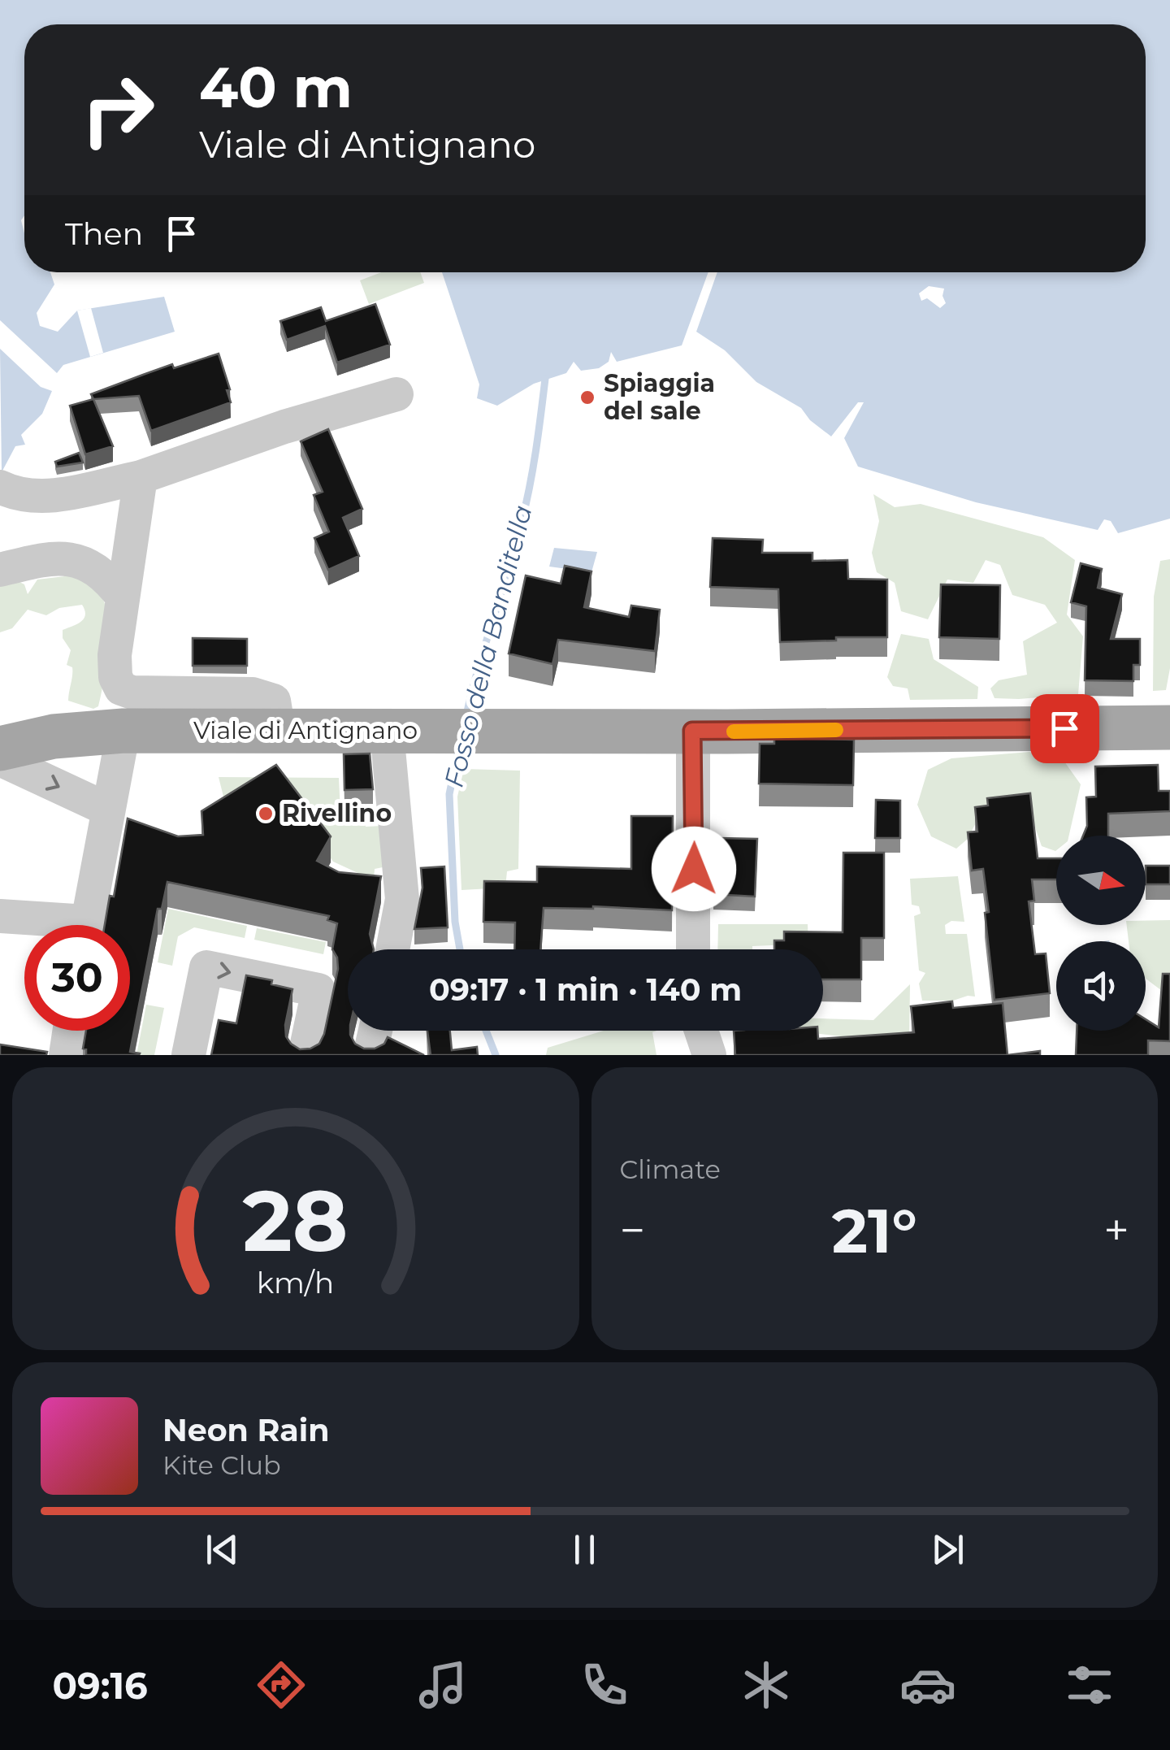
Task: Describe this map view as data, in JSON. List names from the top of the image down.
{
  "streets": {
    "main road": ["Viale di Antignano"]
  },
  "water": ["Fosso della Banditella"],
  "places": ["Spiaggia del sale", "Rivellino"],
  "north": "right",
  "page": {
    "turn": ["40 m", "Viale di Antignano"],
    "then": "Then",
    "limit": "30",
    "trip": "09:17 · 1 min · 140 m",
    "tile": "Climate",
    "heat": ["−", "21°", "+"],
    "song": ["Neon Rain", "Kite Club"],
    "tabs": "09:16",
    "gauge": ["28", "km/h"]
  }
}
